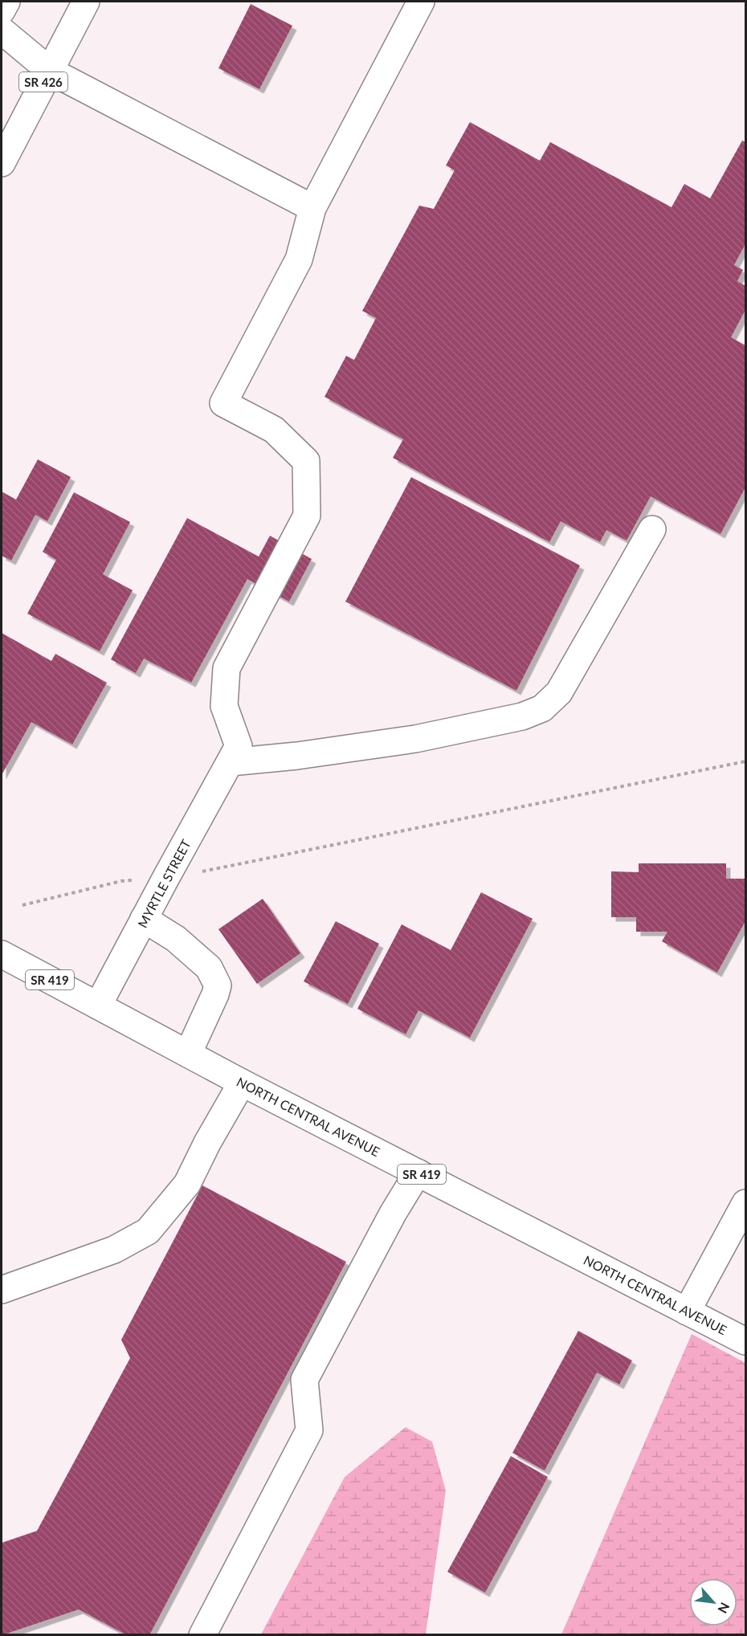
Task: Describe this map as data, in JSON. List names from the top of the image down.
{
  "streets": {
    "main road": [
      "SR 426",
      "MYRTLE STREET",
      "SR 419",
      "NORTH CENTRAL AVENUE"
    ]
  },
  "crossings": [
    ["MYRTLE STREET", "NORTH CENTRAL AVENUE"]
  ],
  "north": "bottom right"
}
